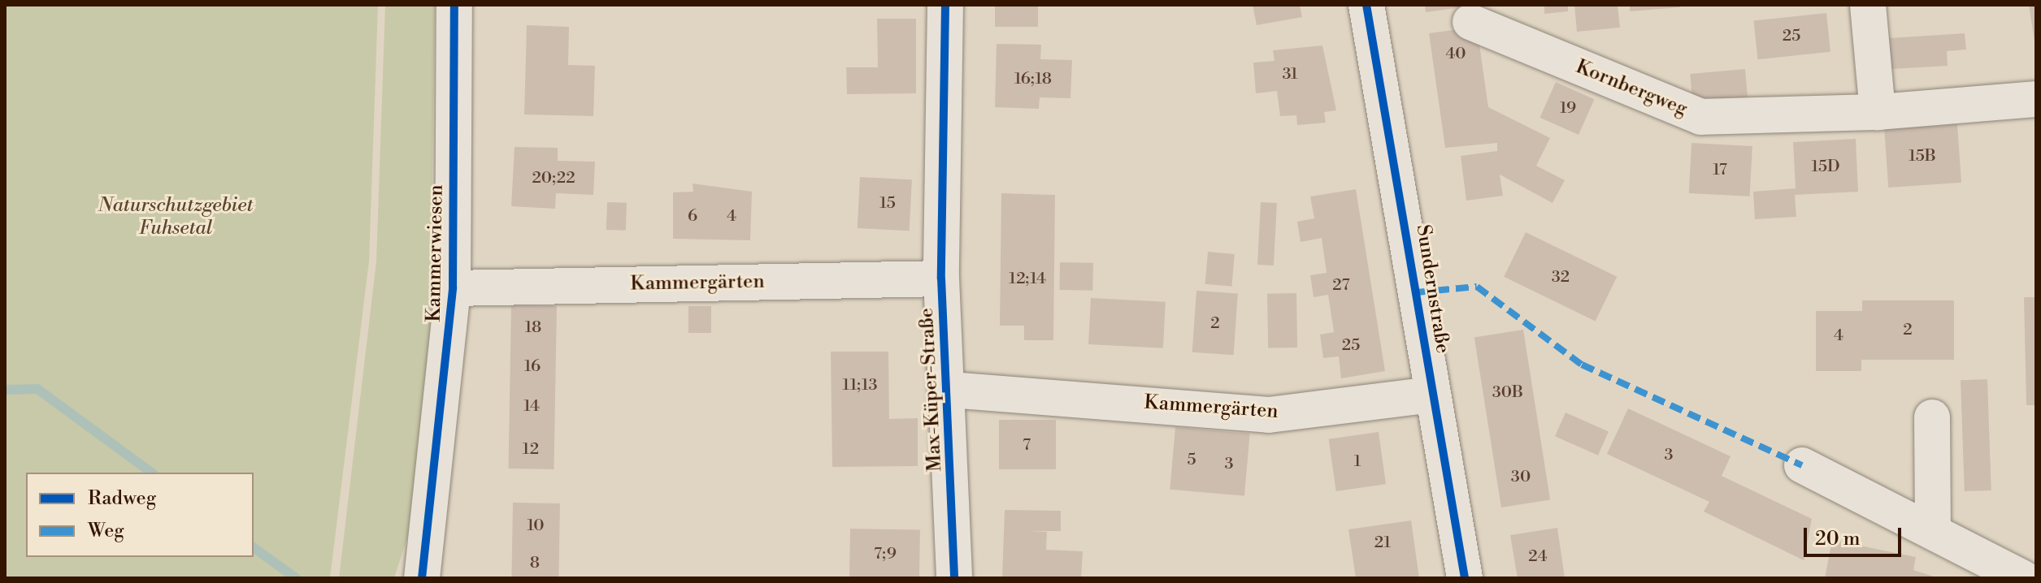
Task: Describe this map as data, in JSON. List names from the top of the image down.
{
  "streets": {
    "street": [
      "Kornbergweg",
      "Kammerwiesen",
      "Kammergärten",
      "Sundernstraße",
      "Max-Küper-Straße"
    ]
  },
  "crossings": [
    ["Kammerwiesen", "Kammergärten"],
    ["Kammergärten", "Sundernstraße"],
    ["Kammergärten", "Max-Küper-Straße"]
  ],
  "parks": ["Naturschutzgebiet Fuhsetal"],
  "house_numbers": [
    "25",
    "40",
    "31",
    "16;18",
    "19",
    "15B",
    "15D",
    "17",
    "20;22",
    "15",
    "6",
    "4",
    "32",
    "12;14",
    "27",
    "2",
    "18",
    "2",
    "4",
    "25",
    "16",
    "11;13",
    "30B",
    "14",
    "7",
    "12",
    "3",
    "5",
    "1",
    "3",
    "30",
    "10",
    "21",
    "7;9",
    "24",
    "8"
  ],
  "legend": ["Radweg", "Weg"],
  "scale_bar": "20 m"
}
